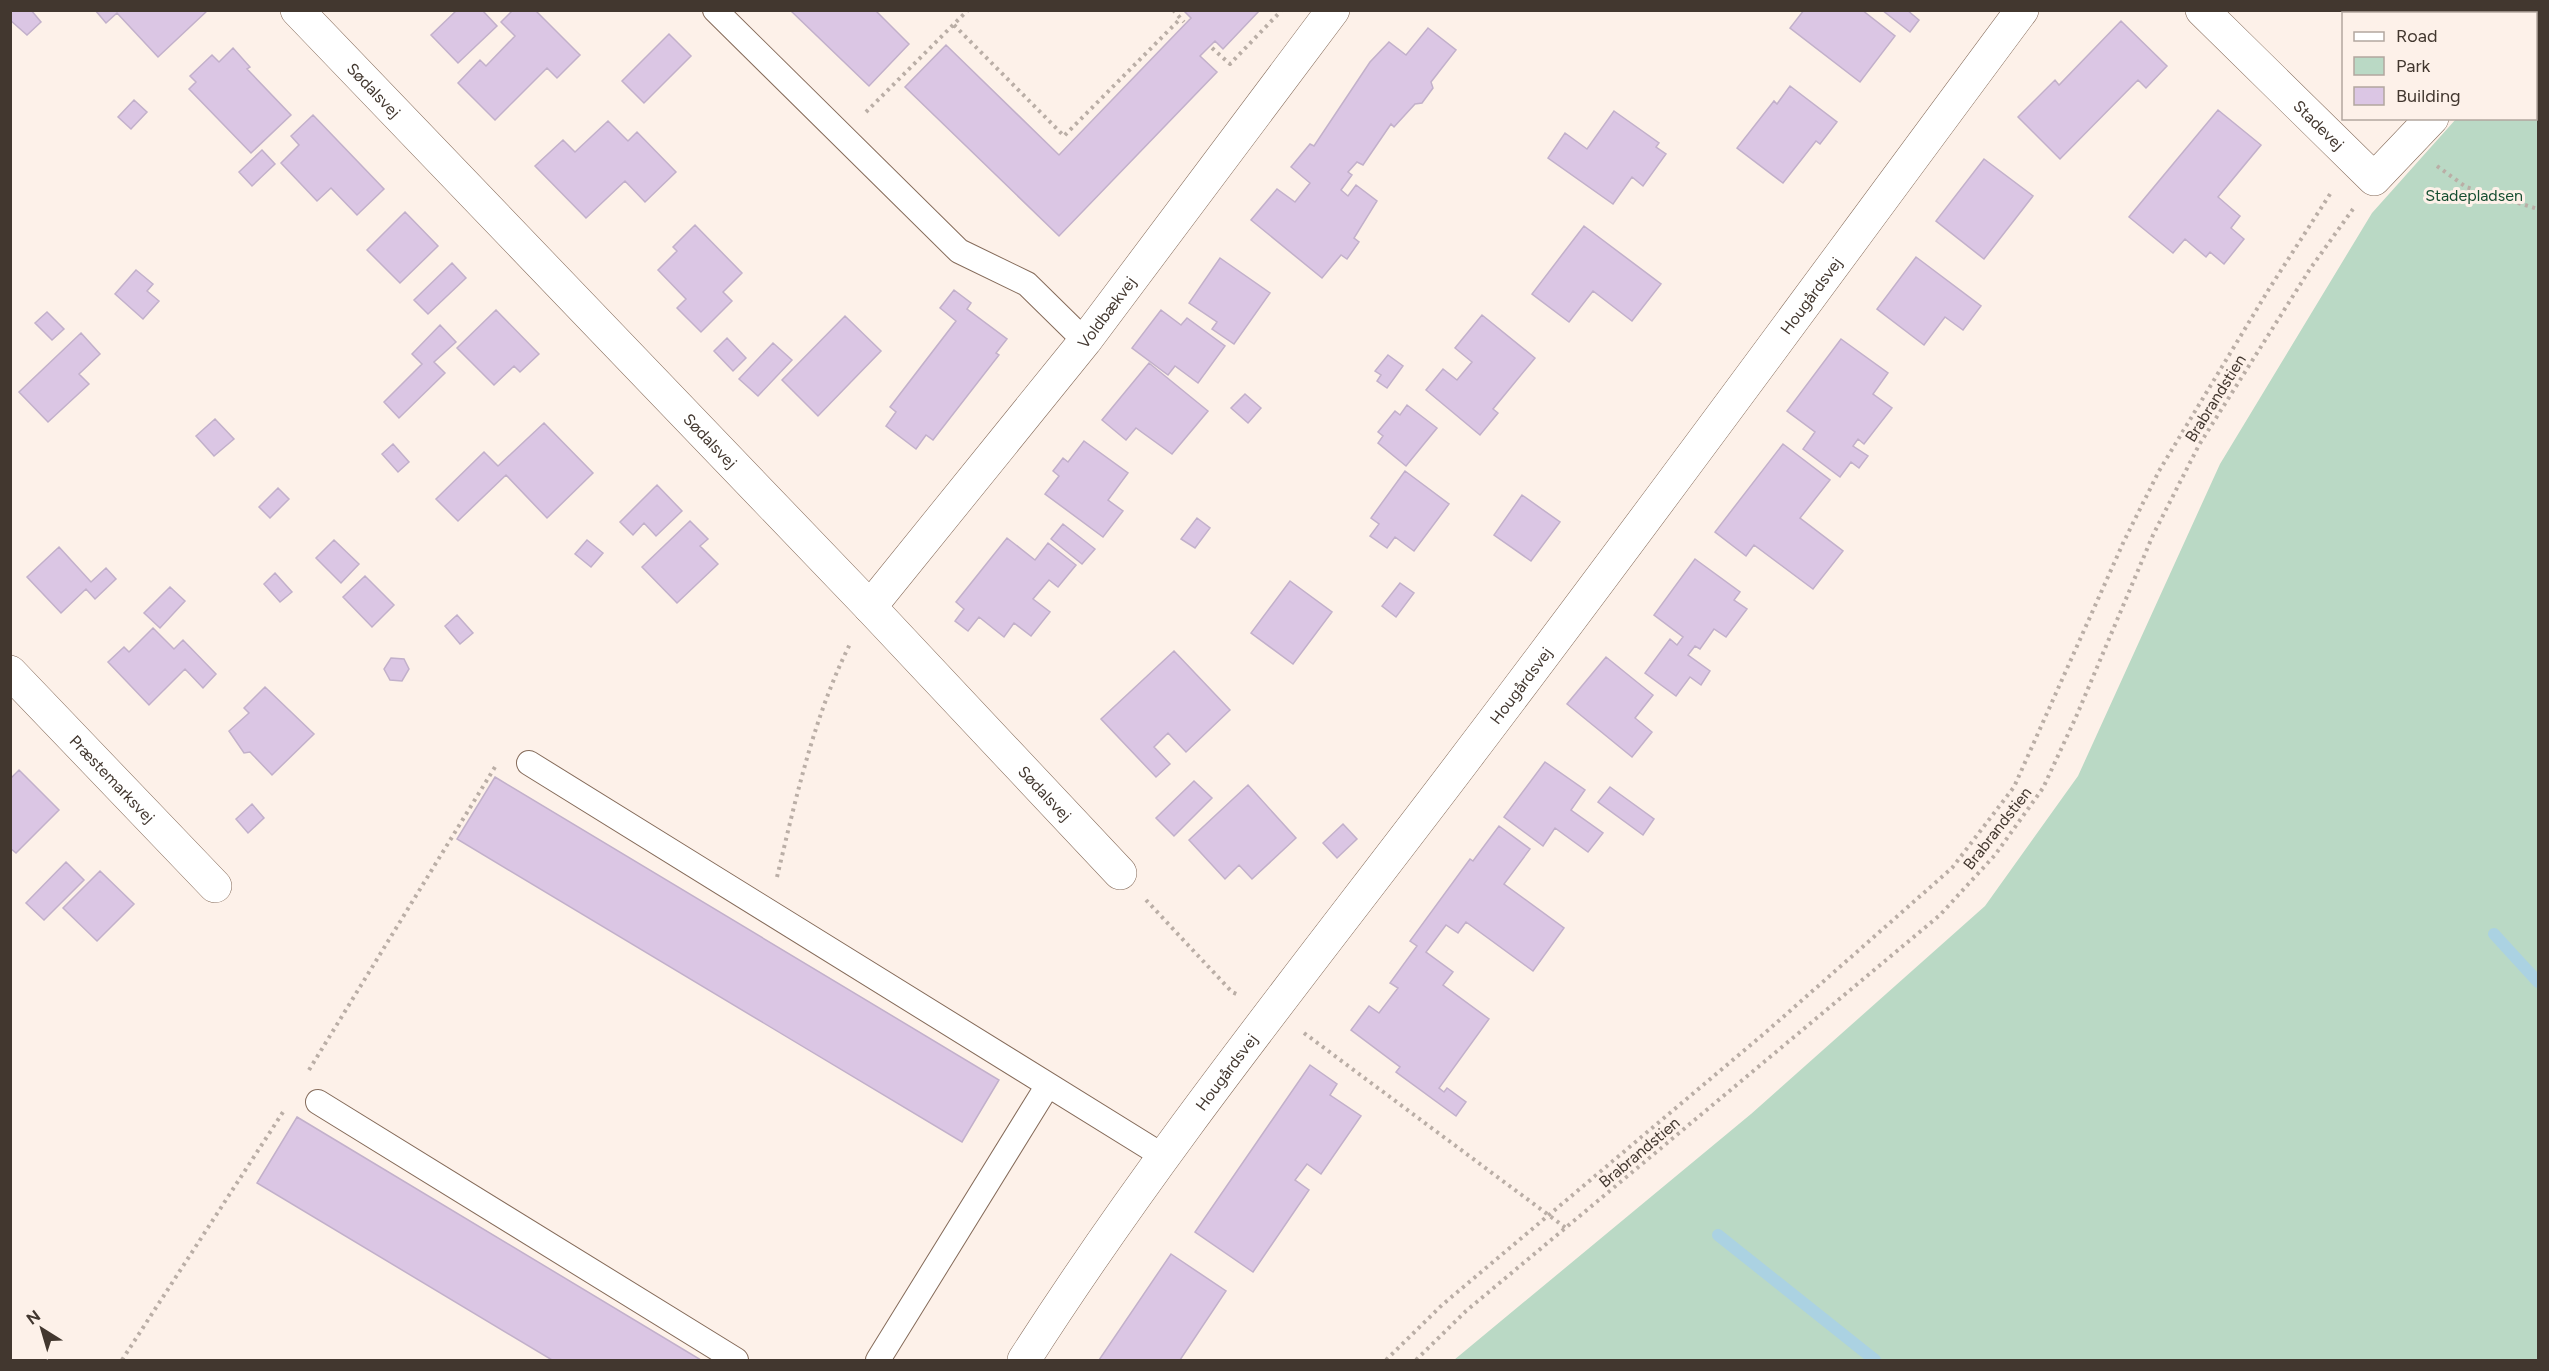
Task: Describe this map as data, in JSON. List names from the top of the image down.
{
  "streets": {
    "street": [
      "Sødalsvej",
      "Stadevej",
      "Hougårdsvej",
      "Voldbækvej",
      "Præstemarksvej"
    ],
    "path": ["Brabrandstien"]
  },
  "crossings": [
    ["Sødalsvej", "Voldbækvej"],
    ["Stadevej", "Brabrandstien"]
  ],
  "parks": ["Stadepladsen"],
  "legend": ["Road", "Park", "Building"],
  "north": "top left"
}
